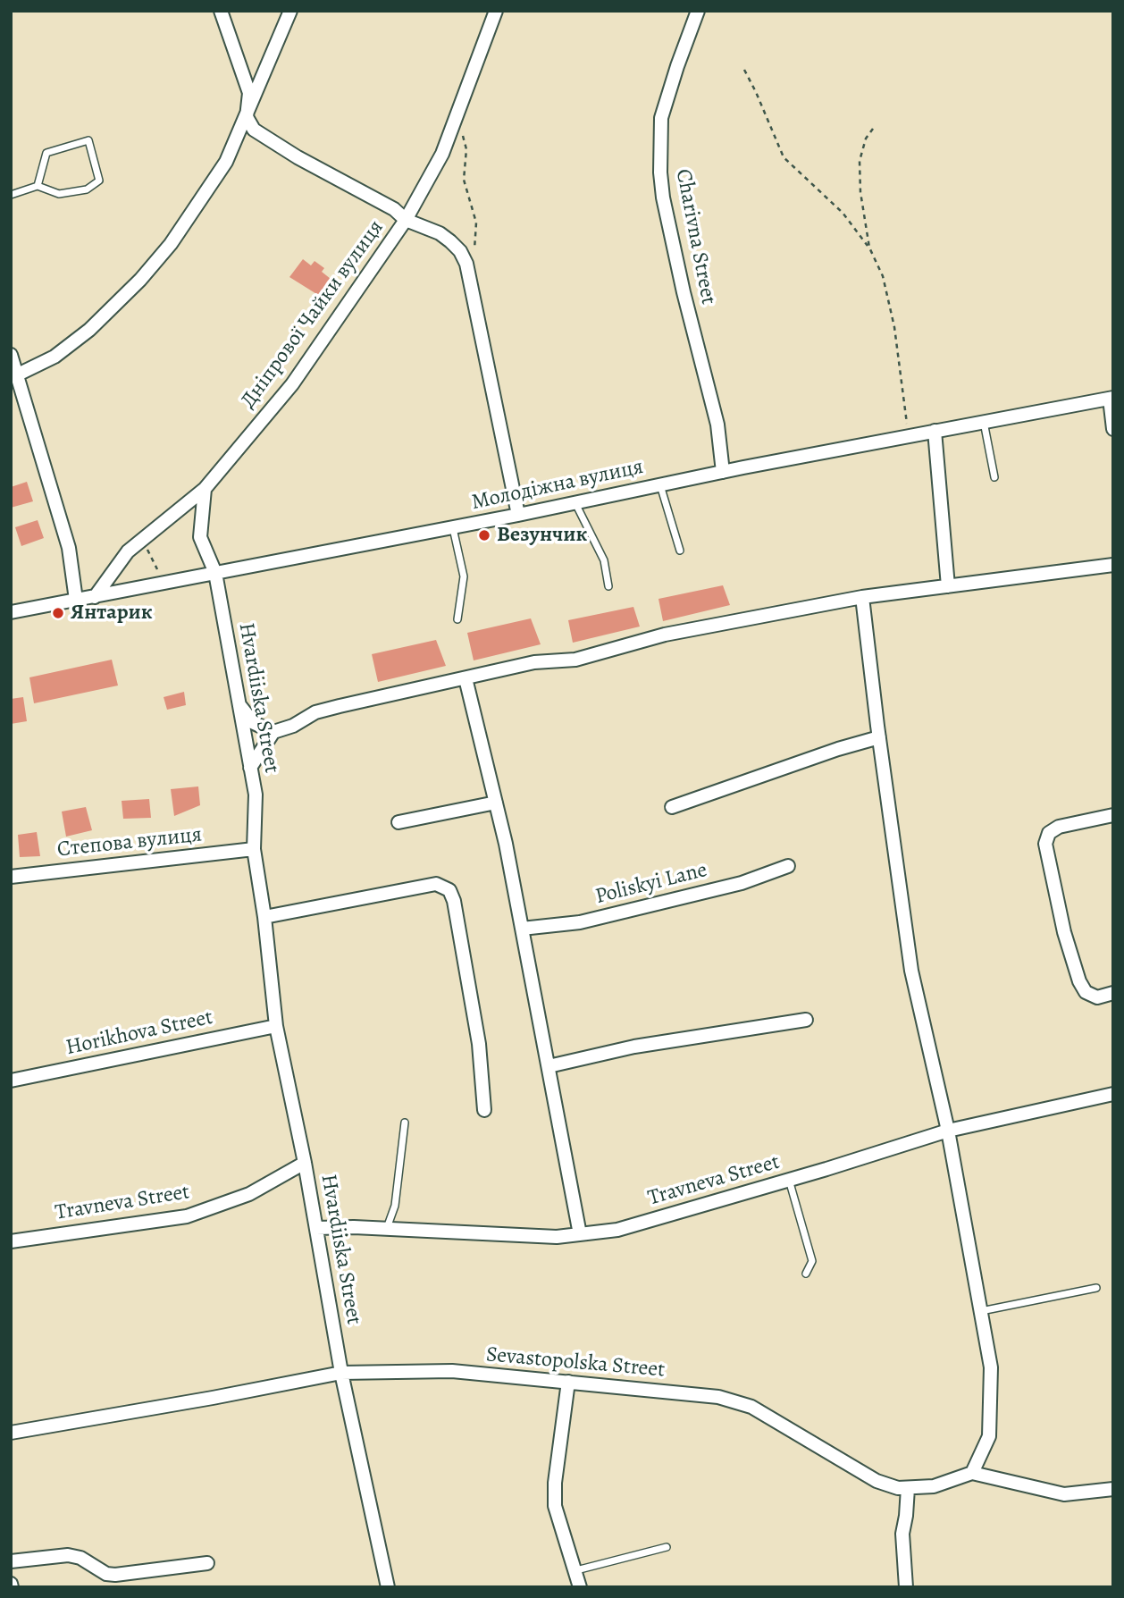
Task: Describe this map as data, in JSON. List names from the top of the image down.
{
  "streets": {
    "street": [
      "Charivna Street",
      "Дніпрової Чайки вулиця",
      "Молодіжна вулиця",
      "Hvardiiska Street",
      "Степова вулиця",
      "Poliskyi Lane",
      "Horikhova Street",
      "Travneva Street",
      "Sevastopolska Street"
    ]
  },
  "crossings": [
    ["Charivna Street", "Молодіжна вулиця"],
    ["Дніпрової Чайки вулиця", "Молодіжна вулиця"],
    ["Дніпрової Чайки вулиця", "Hvardiiska Street"],
    ["Молодіжна вулиця", "Hvardiiska Street"],
    ["Hvardiiska Street", "Степова вулиця"],
    ["Hvardiiska Street", "Horikhova Street"],
    ["Hvardiiska Street", "Travneva Street"],
    ["Hvardiiska Street", "Sevastopolska Street"]
  ],
  "places": ["Везунчик", "Янтарик"]
}
